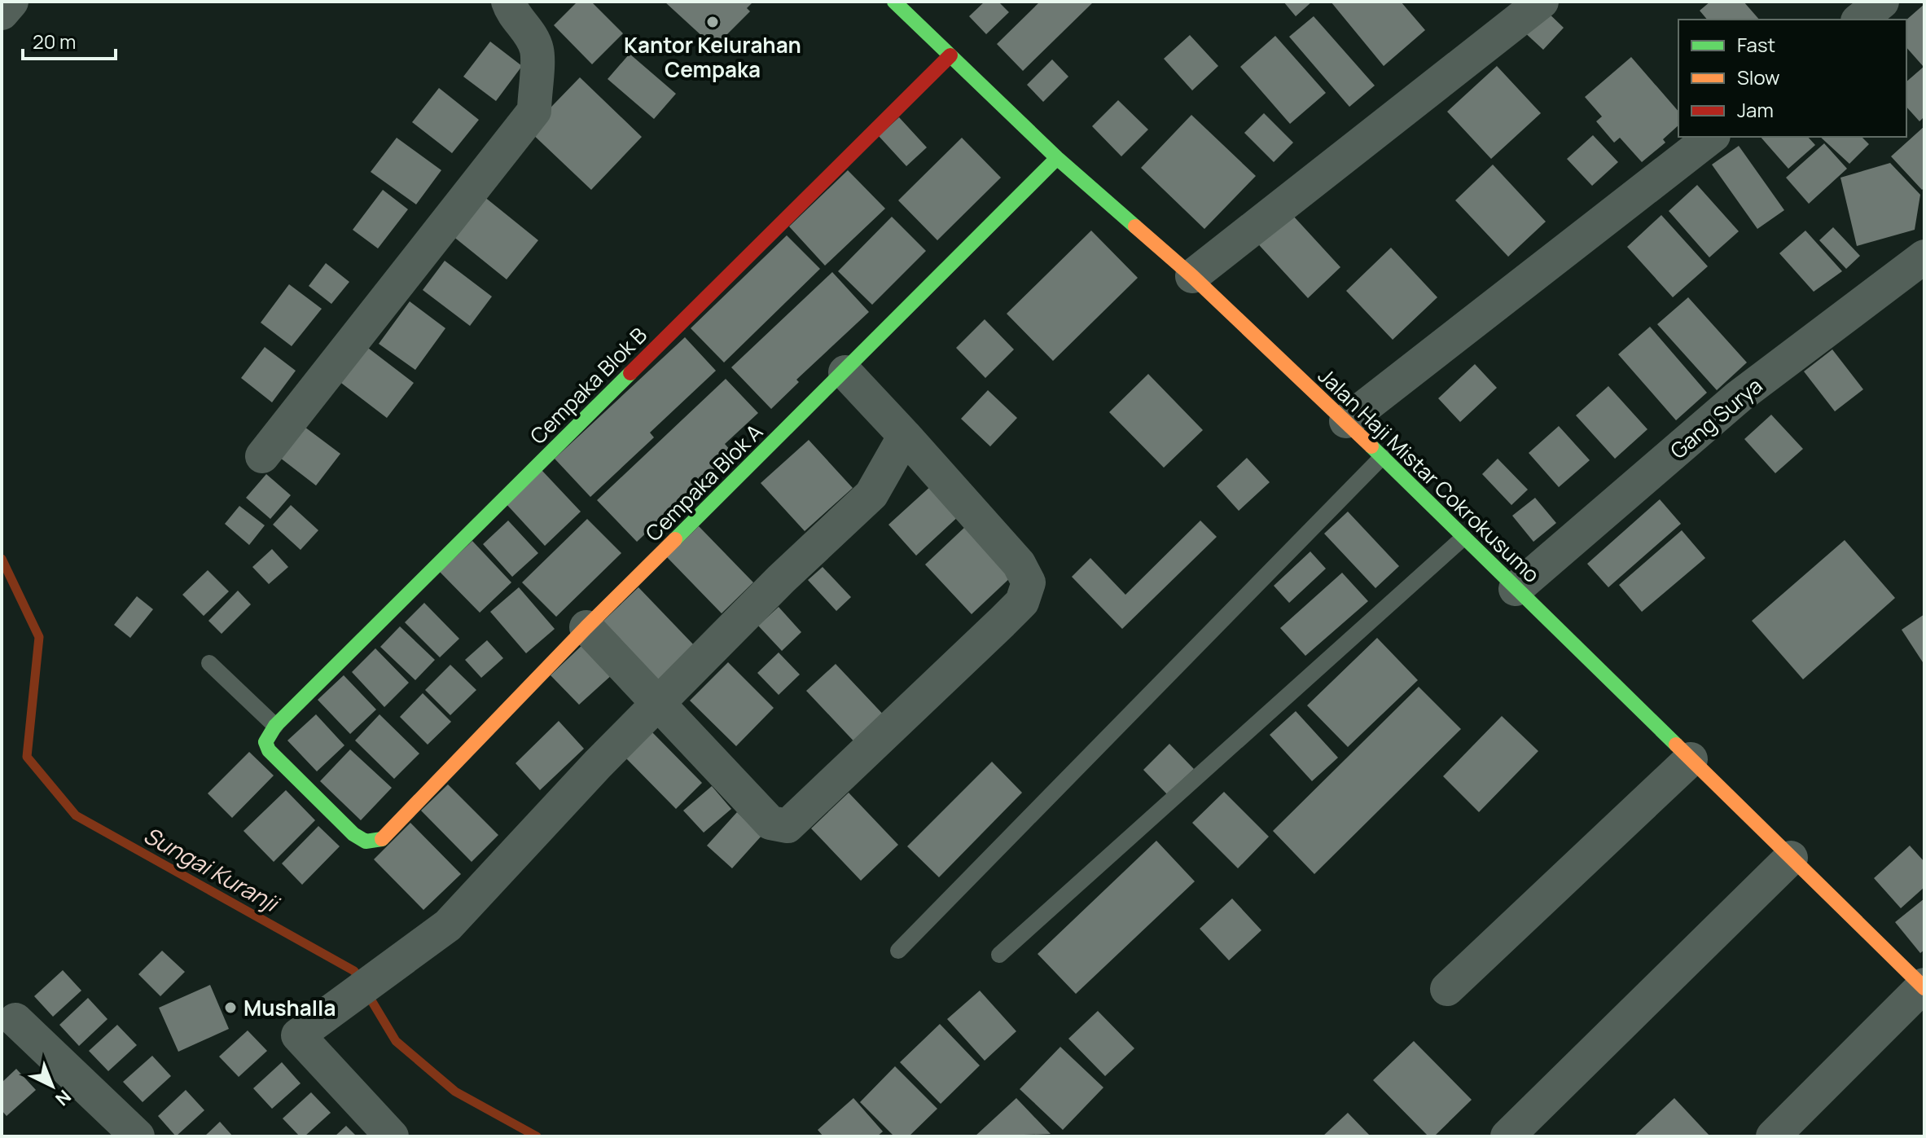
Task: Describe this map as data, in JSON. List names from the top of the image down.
{
  "streets": {
    "street": [
      "Cempaka Blok B",
      "Gang Surya",
      "Jalan Haji Mistar Cokrokusumo",
      "Cempaka Blok A"
    ]
  },
  "crossings": [
    ["Cempaka Blok B", "Jalan Haji Mistar Cokrokusumo"],
    ["Cempaka Blok B", "Cempaka Blok A"],
    ["Gang Surya", "Jalan Haji Mistar Cokrokusumo"],
    ["Jalan Haji Mistar Cokrokusumo", "Cempaka Blok A"]
  ],
  "water": ["Sungai Kuranji"],
  "places": ["Kantor Kelurahan Cempaka", "Mushalla"],
  "legend": ["Fast", "Slow", "Jam"],
  "scale_bar": "20 m",
  "north": "bottom right"
}
